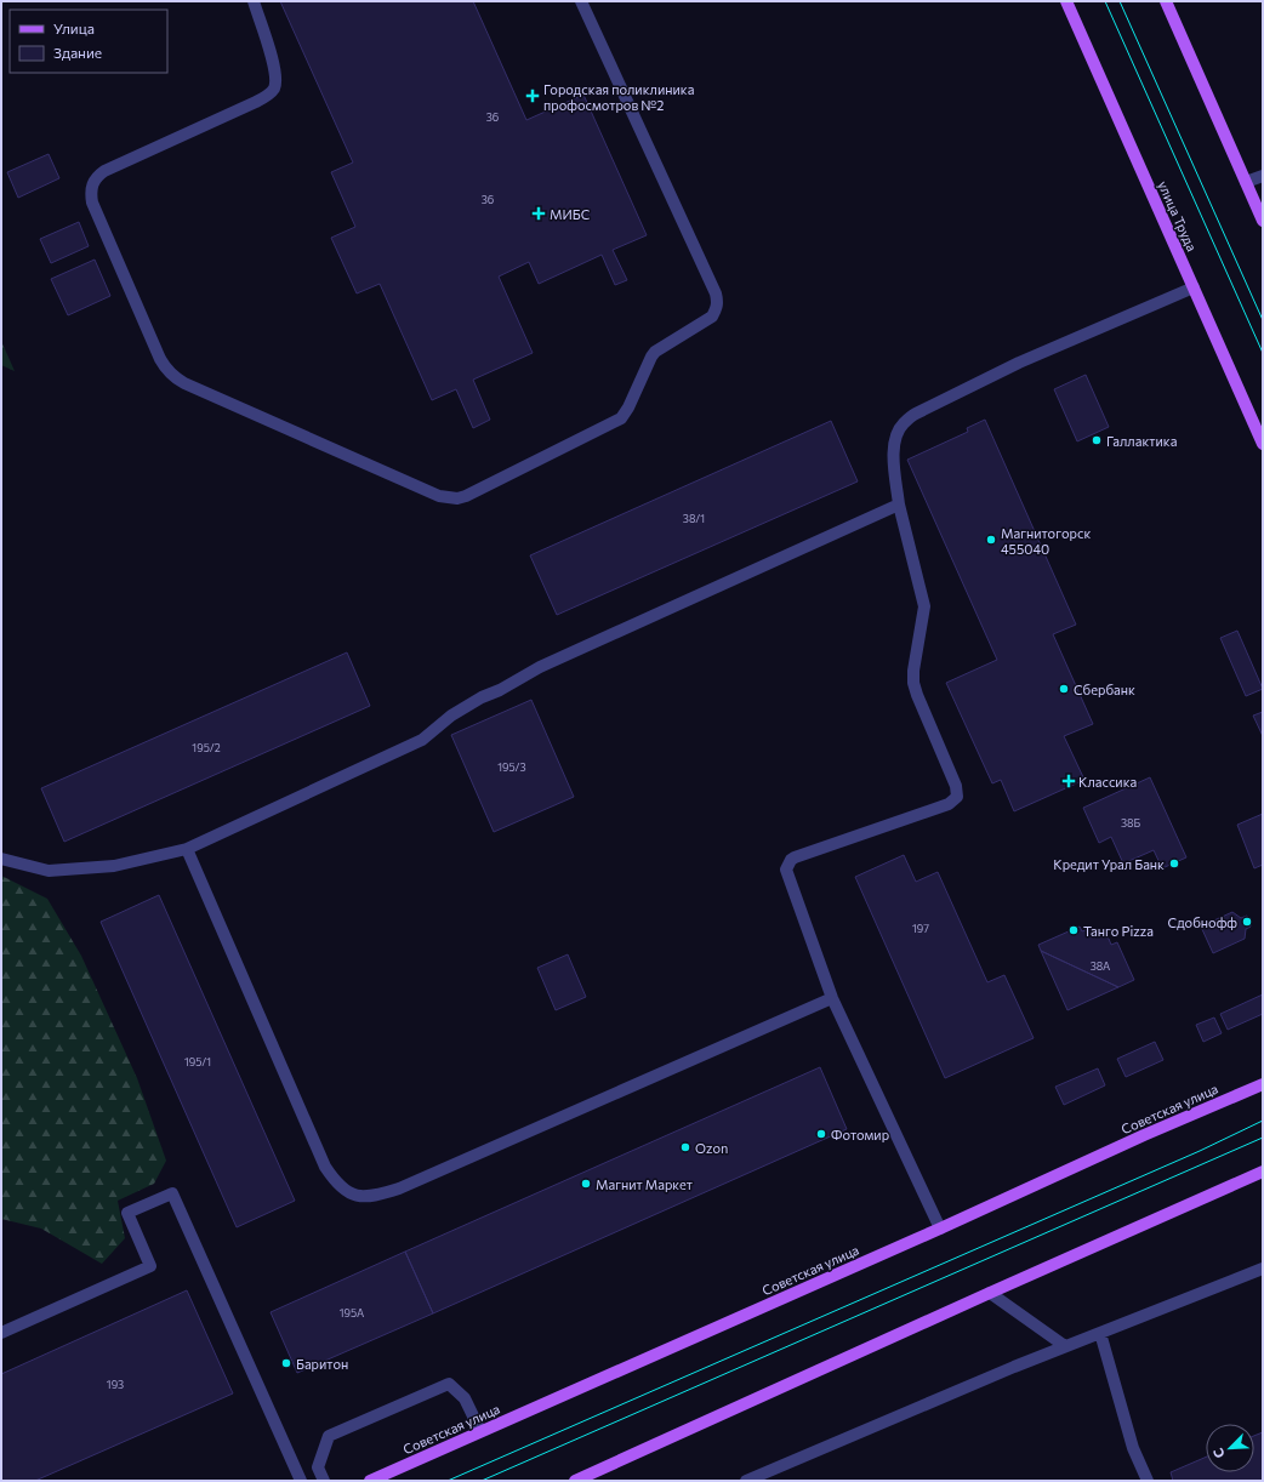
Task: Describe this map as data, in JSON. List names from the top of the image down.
{
  "streets": {
    "main road": ["улица Труда", "Советская улица"]
  },
  "places": {
    "health": ["Городская поликлиника профосмотров №2", "МИБС", "Классика"],
    "other": [
      "Галлактика",
      "Магнитогорск 455040",
      "Сбербанк",
      "Кредит Урал Банк",
      "Сдобнофф",
      "Танго Pizza",
      "Фотомир",
      "Ozon",
      "Магнит Маркет",
      "Баритон"
    ]
  },
  "house_numbers": [
    "36",
    "36",
    "38/1",
    "195/2",
    "195/3",
    "38Б",
    "197",
    "38А",
    "195/1",
    "195А",
    "193"
  ],
  "legend": ["Улица", "Здание"],
  "north": "bottom left"
}
